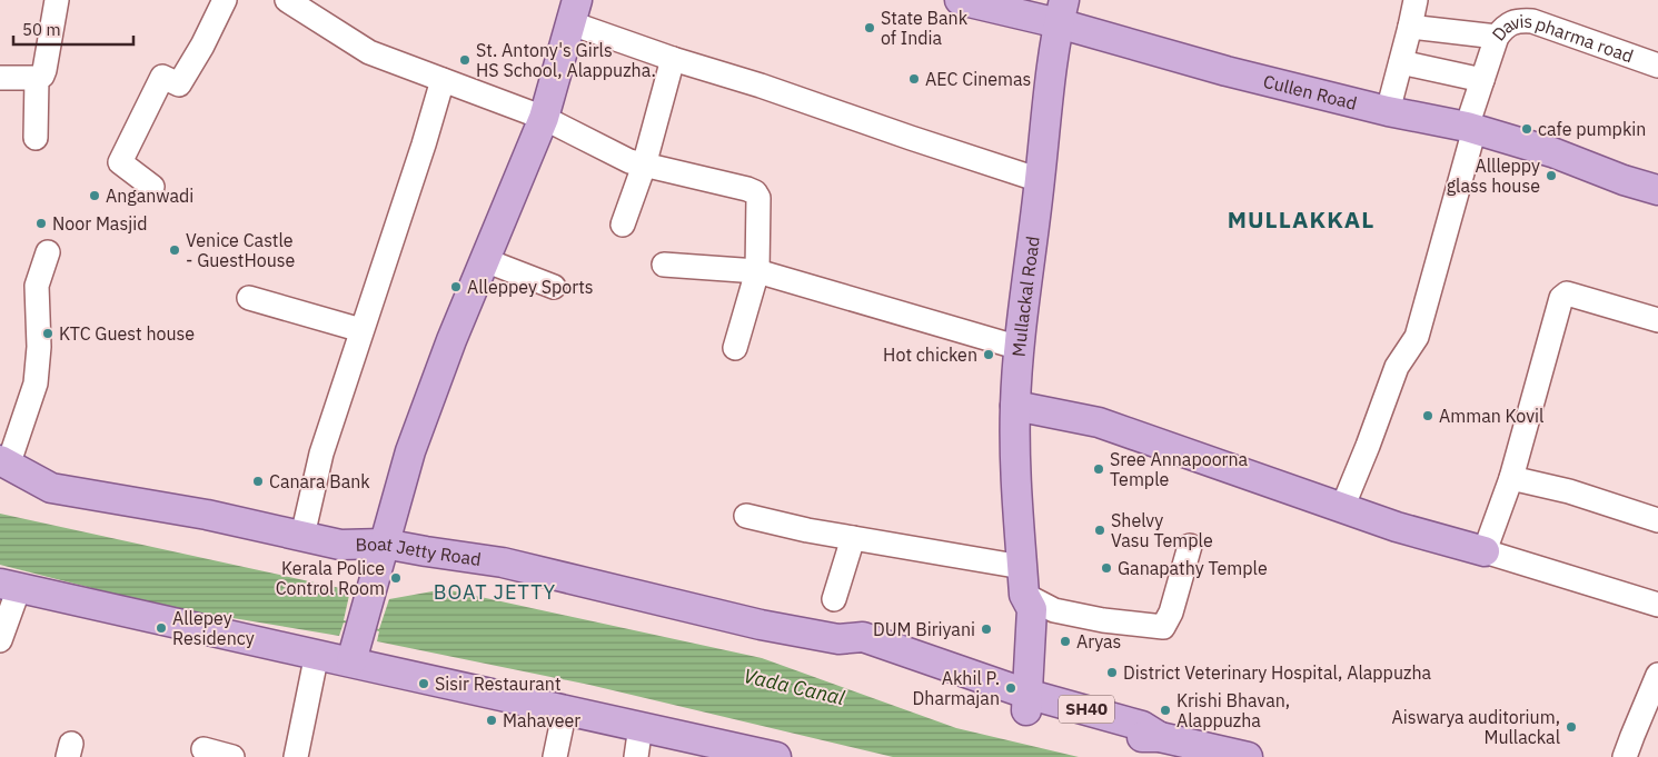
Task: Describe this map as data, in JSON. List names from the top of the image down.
{
  "streets": {
    "main road": [
      "Cullen Road",
      "Mullackal Road",
      "Boat Jetty Road",
      "SH40"
    ],
    "street": ["Davis pharma road"]
  },
  "crossings": [
    ["Davis pharma road", "Cullen Road"],
    ["Cullen Road", "Mullackal Road"],
    ["Mullackal Road", "Boat Jetty Road"],
    ["Mullackal Road", "SH40"],
    ["Boat Jetty Road", "SH40"]
  ],
  "districts": ["MULLAKKAL", "BOAT JETTY"],
  "water": ["Vada Canal"],
  "places": [
    "State Bank of India",
    "St. Antony's Girls HS School, Alappuzha.",
    "AEC Cinemas",
    "cafe pumpkin",
    "Allleppy glass house",
    "Anganwadi",
    "Noor Masjid",
    "Venice Castle - GuestHouse",
    "Alleppey Sports",
    "KTC Guest house",
    "Hot chicken",
    "Amman Kovil",
    "Sree Annapoorna Temple",
    "Canara Bank",
    "Shelvy Vasu Temple",
    "Ganapathy Temple",
    "Kerala Police Control Room",
    "Allepey Residency",
    "DUM Biriyani",
    "Aryas",
    "District Veterinary Hospital, Alappuzha",
    "Sisir Restaurant",
    "Akhil P. Dharmajan",
    "Krishi Bhavan, Alappuzha",
    "Mahaveer",
    "Aiswarya auditorium, Mullackal"
  ],
  "scale_bar": "50 m"
}
